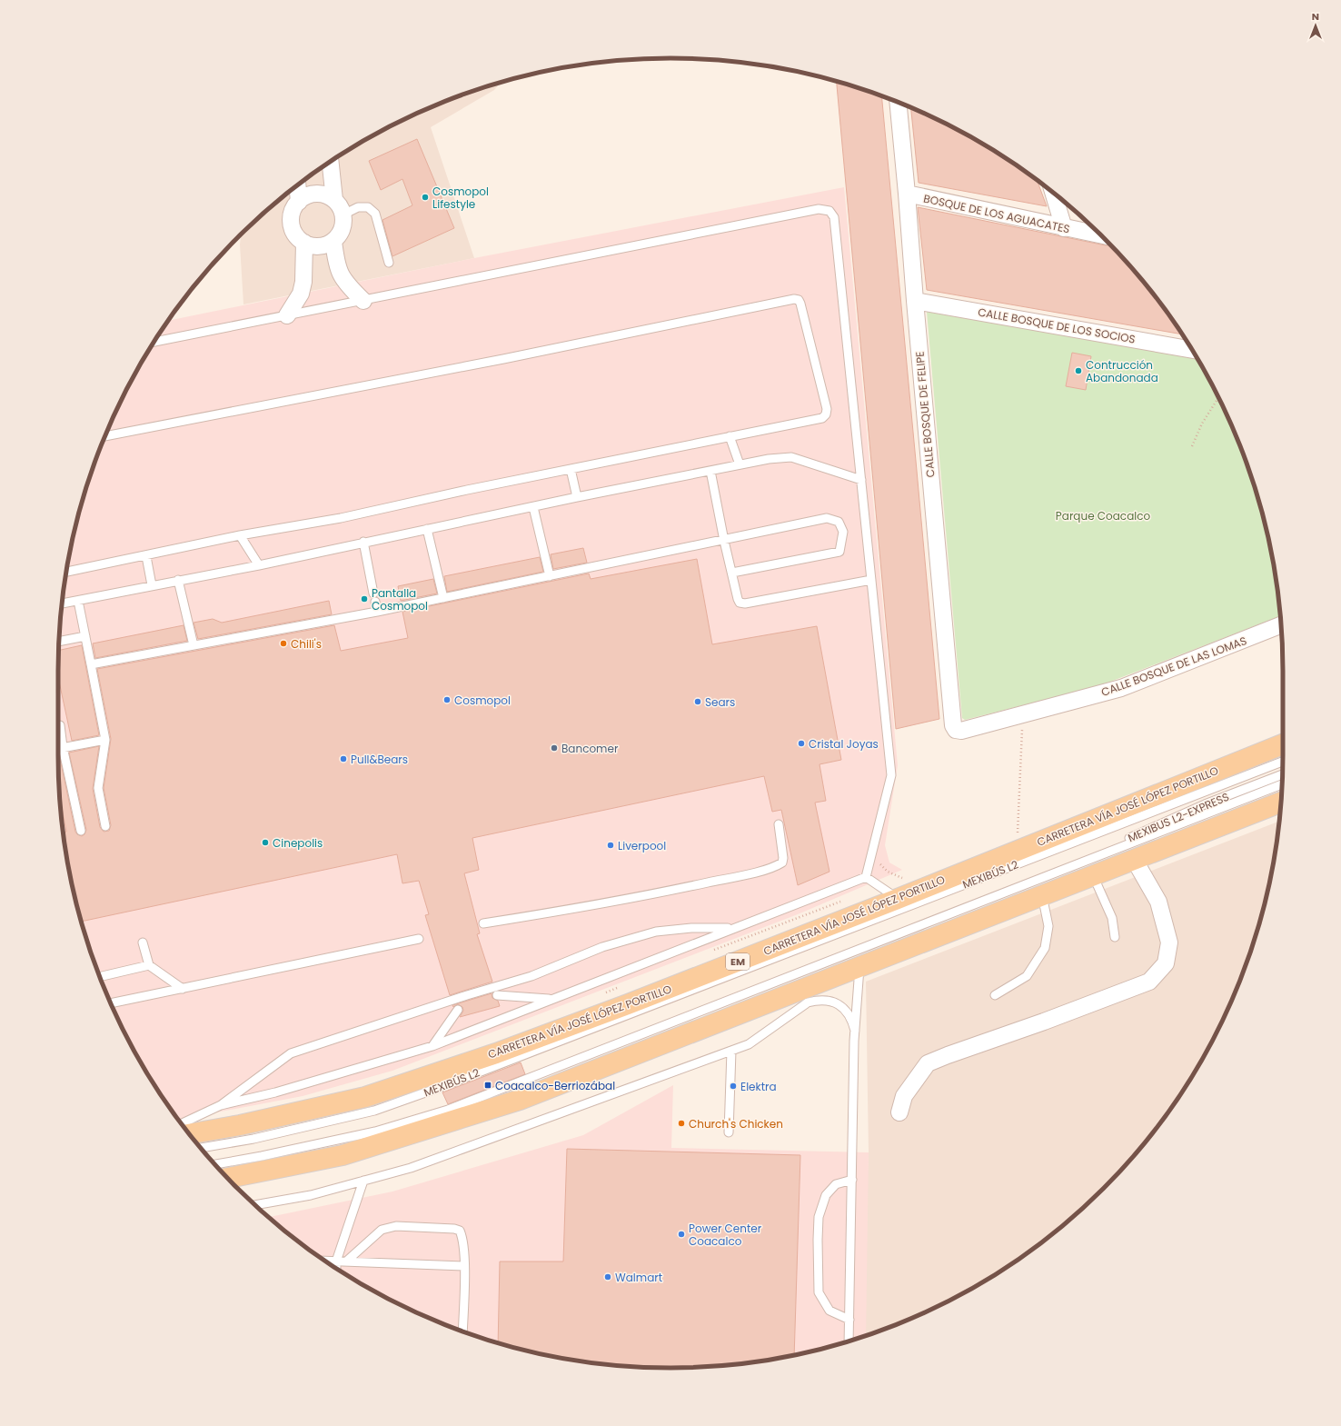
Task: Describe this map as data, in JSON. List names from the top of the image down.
{
  "streets": {
    "main road": ["CARRETERA VÍA JOSÉ LÓPEZ PORTILLO", "EM"],
    "street": [
      "BOSQUE DE LOS AGUACATES",
      "CALLE BOSQUE DE LOS SOCIOS",
      "CALLE BOSQUE DE FELIPE",
      "CALLE BOSQUE DE LAS LOMAS"
    ],
    "lane": ["MEXIBUS L2-EXPRESS", "MEXIBÚS L2"]
  },
  "crossings": [
    ["BOSQUE DE LOS AGUACATES", "CALLE BOSQUE DE FELIPE"],
    ["CALLE BOSQUE DE LOS SOCIOS", "CALLE BOSQUE DE FELIPE"],
    ["CALLE BOSQUE DE FELIPE", "CALLE BOSQUE DE LAS LOMAS"],
    ["MEXIBUS L2-EXPRESS", "MEXIBÚS L2"]
  ],
  "parks": ["Parque Coacalco"],
  "places": {
    "other": [
      "Cosmopol Lifestyle",
      "Contrucción Abandonada",
      "Pantalla Cosmopol",
      "Chili's",
      "Cosmopol",
      "Sears",
      "Cristal Joyas",
      "Bancomer",
      "Pull&Bears",
      "Cinepolis",
      "Liverpool",
      "Elektra",
      "Church's Chicken",
      "Power Center Coacalco",
      "Walmart"
    ],
    "transit": ["Coacalco-Berriozábal"]
  },
  "north": "top"
}
